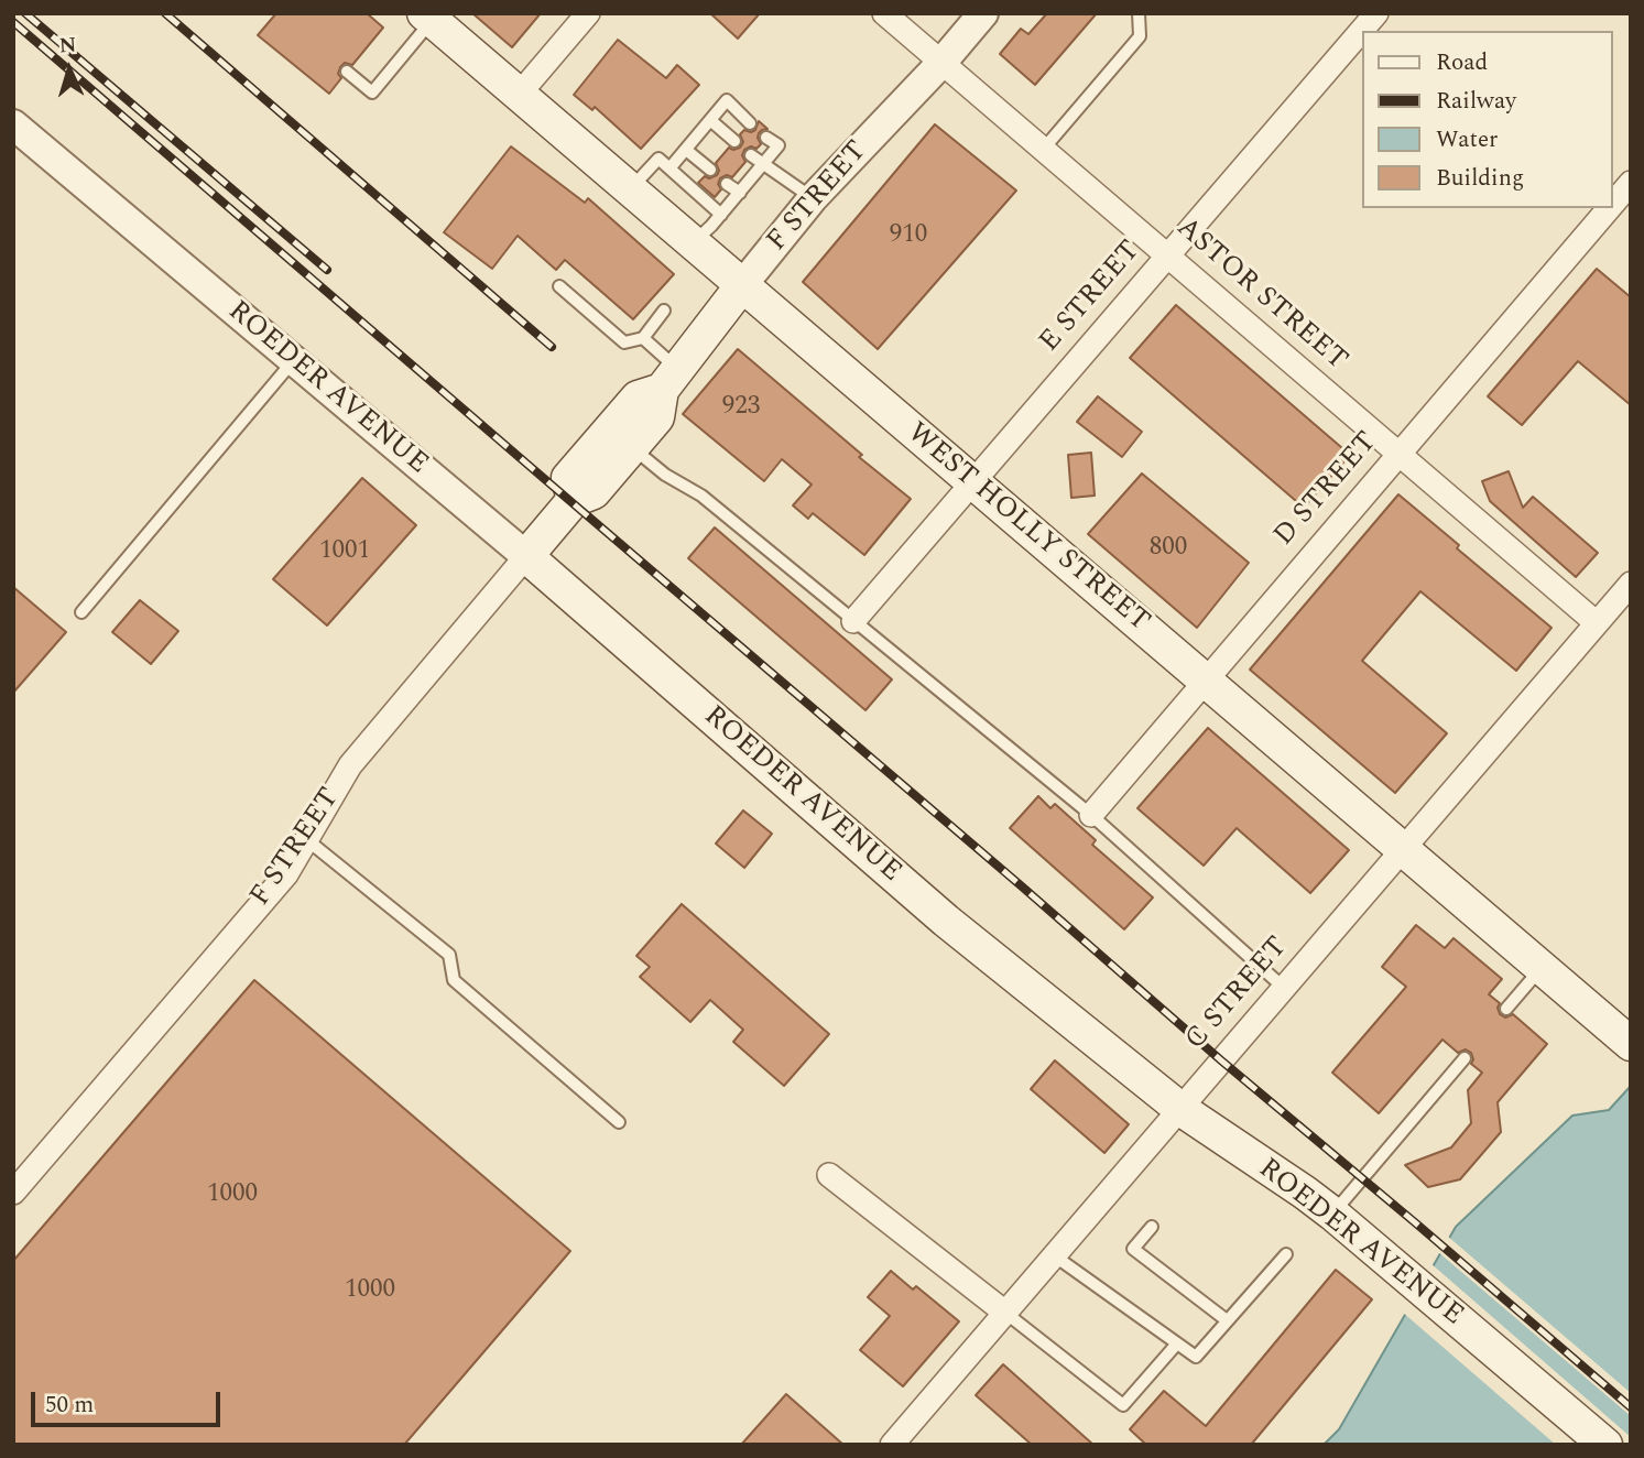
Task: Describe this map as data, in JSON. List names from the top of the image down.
{
  "streets": {
    "main road": ["F STREET", "ROEDER AVENUE", "WEST HOLLY STREET"],
    "street": [
      "ASTOR STREET",
      "E STREET",
      "D STREET",
      "C STREET"
    ]
  },
  "crossings": [
    ["F STREET", "ASTOR STREET"],
    ["F STREET", "ROEDER AVENUE"],
    ["F STREET", "WEST HOLLY STREET"],
    ["ASTOR STREET", "E STREET"],
    ["ASTOR STREET", "D STREET"],
    ["ASTOR STREET", "C STREET"],
    ["E STREET", "WEST HOLLY STREET"],
    ["ROEDER AVENUE", "C STREET"],
    ["D STREET", "WEST HOLLY STREET"],
    ["WEST HOLLY STREET", "C STREET"]
  ],
  "house_numbers": [
    "910",
    "923",
    "800",
    "1001",
    "1000",
    "1000"
  ],
  "legend": [
    "Road",
    "Railway",
    "Water",
    "Building"
  ],
  "scale_bar": "50 m",
  "north": "top"
}
